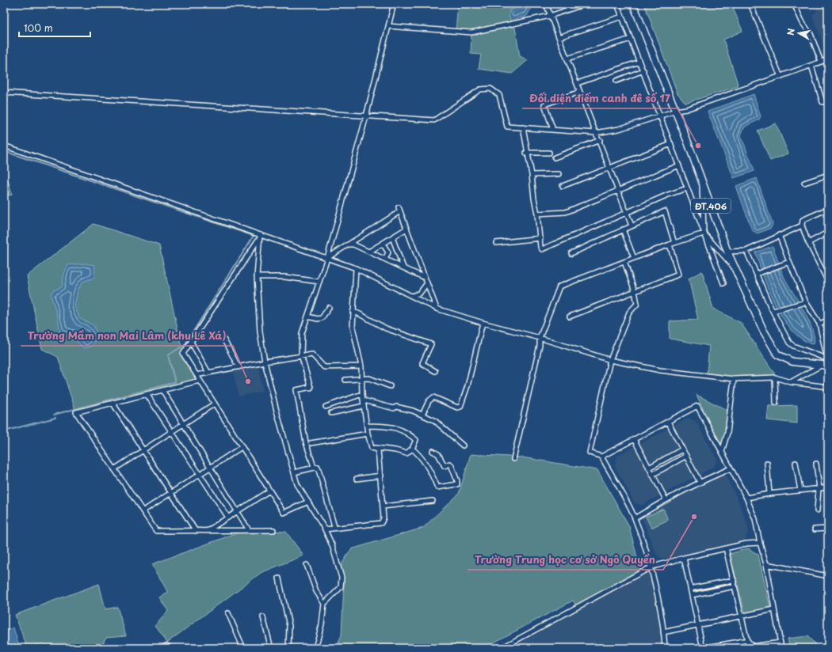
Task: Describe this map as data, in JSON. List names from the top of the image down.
{
  "streets": {
    "main road": ["ĐT.406"]
  },
  "places": ["Đối diện điếm canh đê số 17", "Trường Mầm non Mai Lâm (khu Lê Xá)", "Trường Trung học cơ sở Ngô Quyền"],
  "scale_bar": "100 m",
  "north": "left"
}
